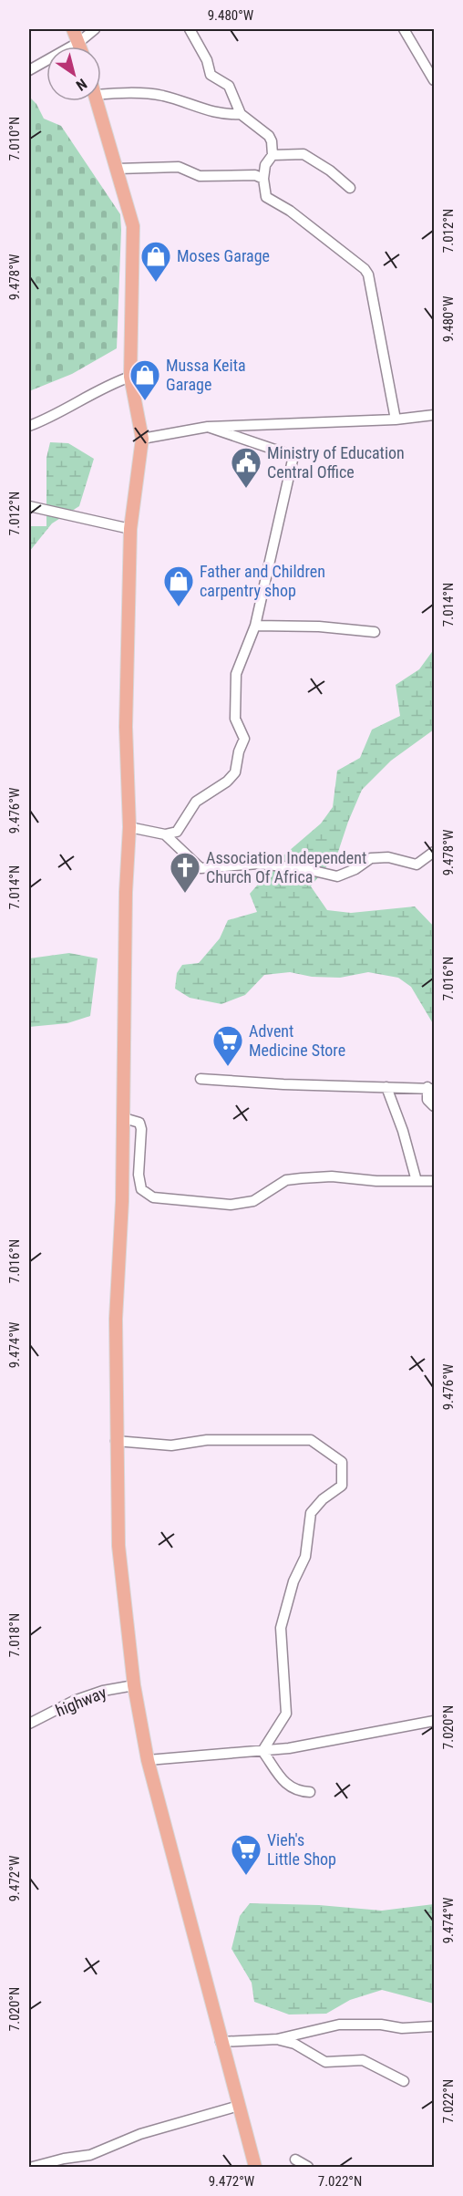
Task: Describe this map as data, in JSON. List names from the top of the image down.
{
  "streets": {
    "street": ["highway"]
  },
  "places": {
    "shop": ["Moses Garage", "Mussa Keita Garage", "Father and Children carpentry shop"],
    "public building": ["Ministry of Education Central Office"],
    "church": ["Association Independent Church Of Africa"],
    "supermarket": ["Advent Medicine Store", "Vieh's Little Shop"]
  },
  "north": "bottom right",
  "coordinates": [
    "9.480°W",
    "7.010°N",
    "7.012°N",
    "9.478°W",
    "7.014°N",
    "9.476°W",
    "7.016°N",
    "9.474°W",
    "7.018°N",
    "7.020°N",
    "9.472°W",
    "7.022°N"
  ]
}
